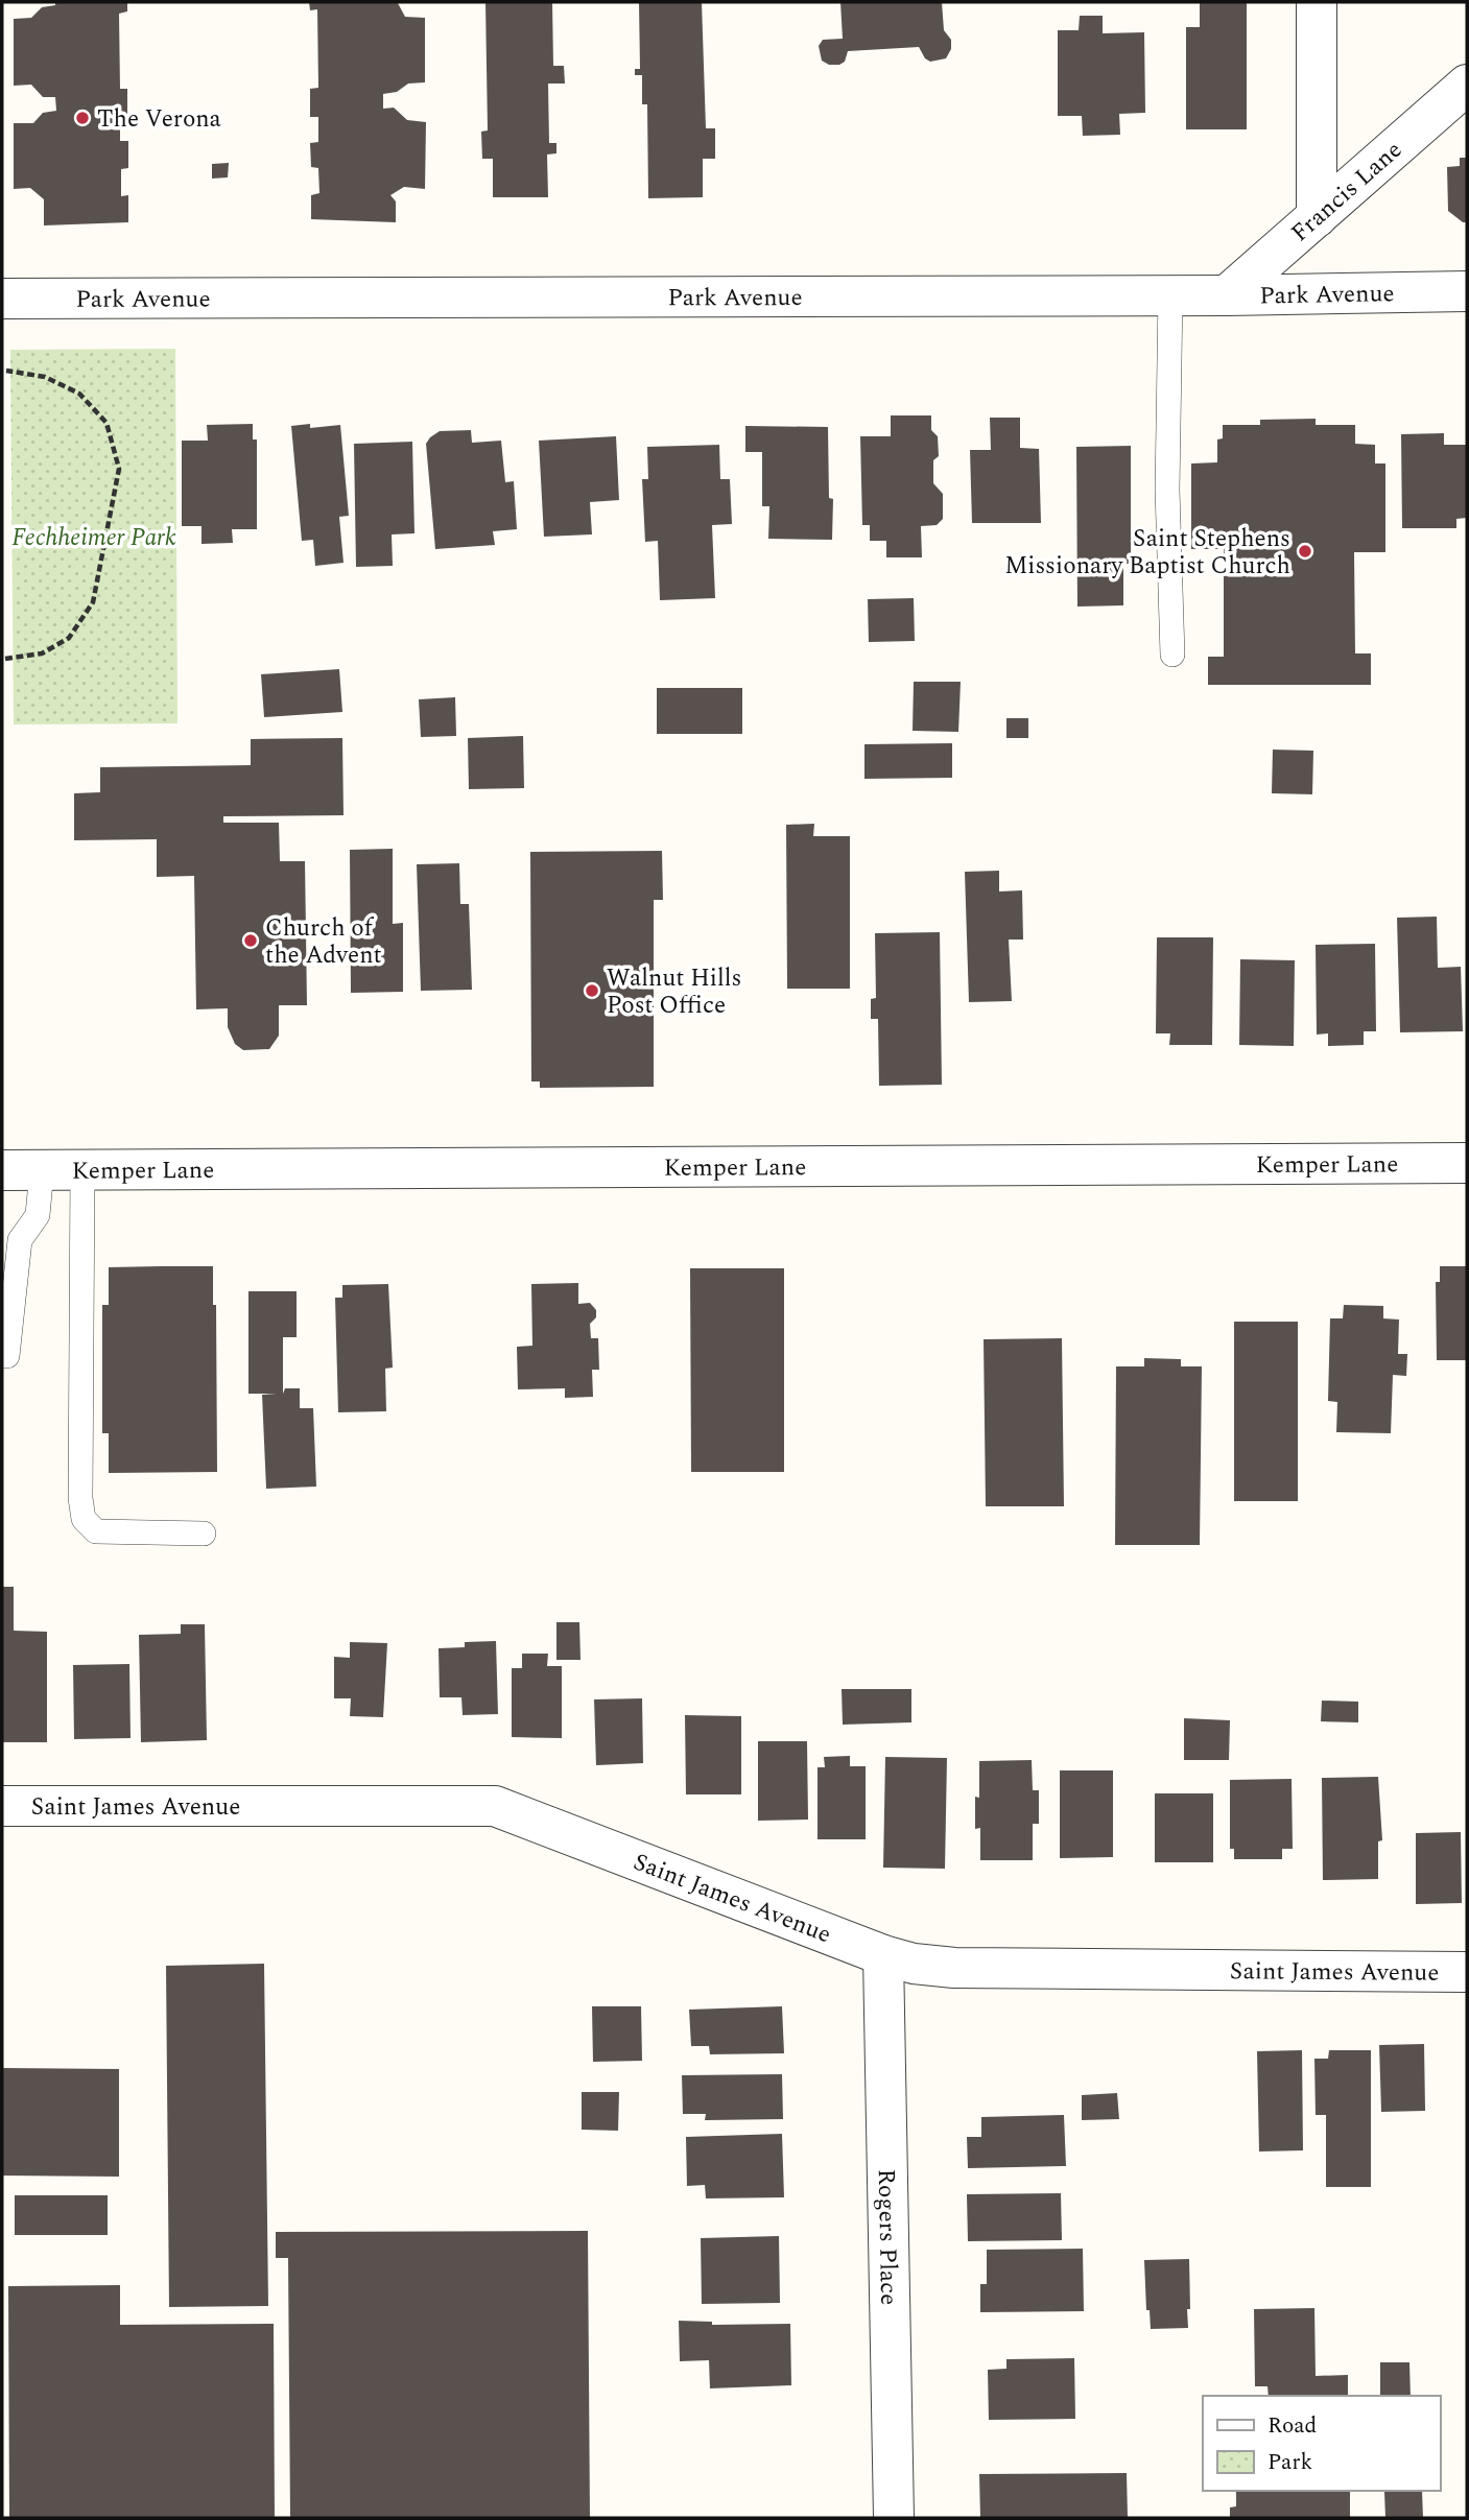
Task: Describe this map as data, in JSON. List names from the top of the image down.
{
  "streets": {
    "street": [
      "Francis Lane",
      "Park Avenue",
      "Kemper Lane",
      "Saint James Avenue",
      "Rogers Place"
    ]
  },
  "crossings": [
    ["Francis Lane", "Park Avenue"],
    ["Saint James Avenue", "Rogers Place"]
  ],
  "parks": ["Fechheimer Park"],
  "places": [
    "The Verona",
    "Saint Stephens Missionary Baptist Church",
    "Church of the Advent",
    "Walnut Hills Post Office"
  ],
  "legend": ["Road", "Park"]
}
